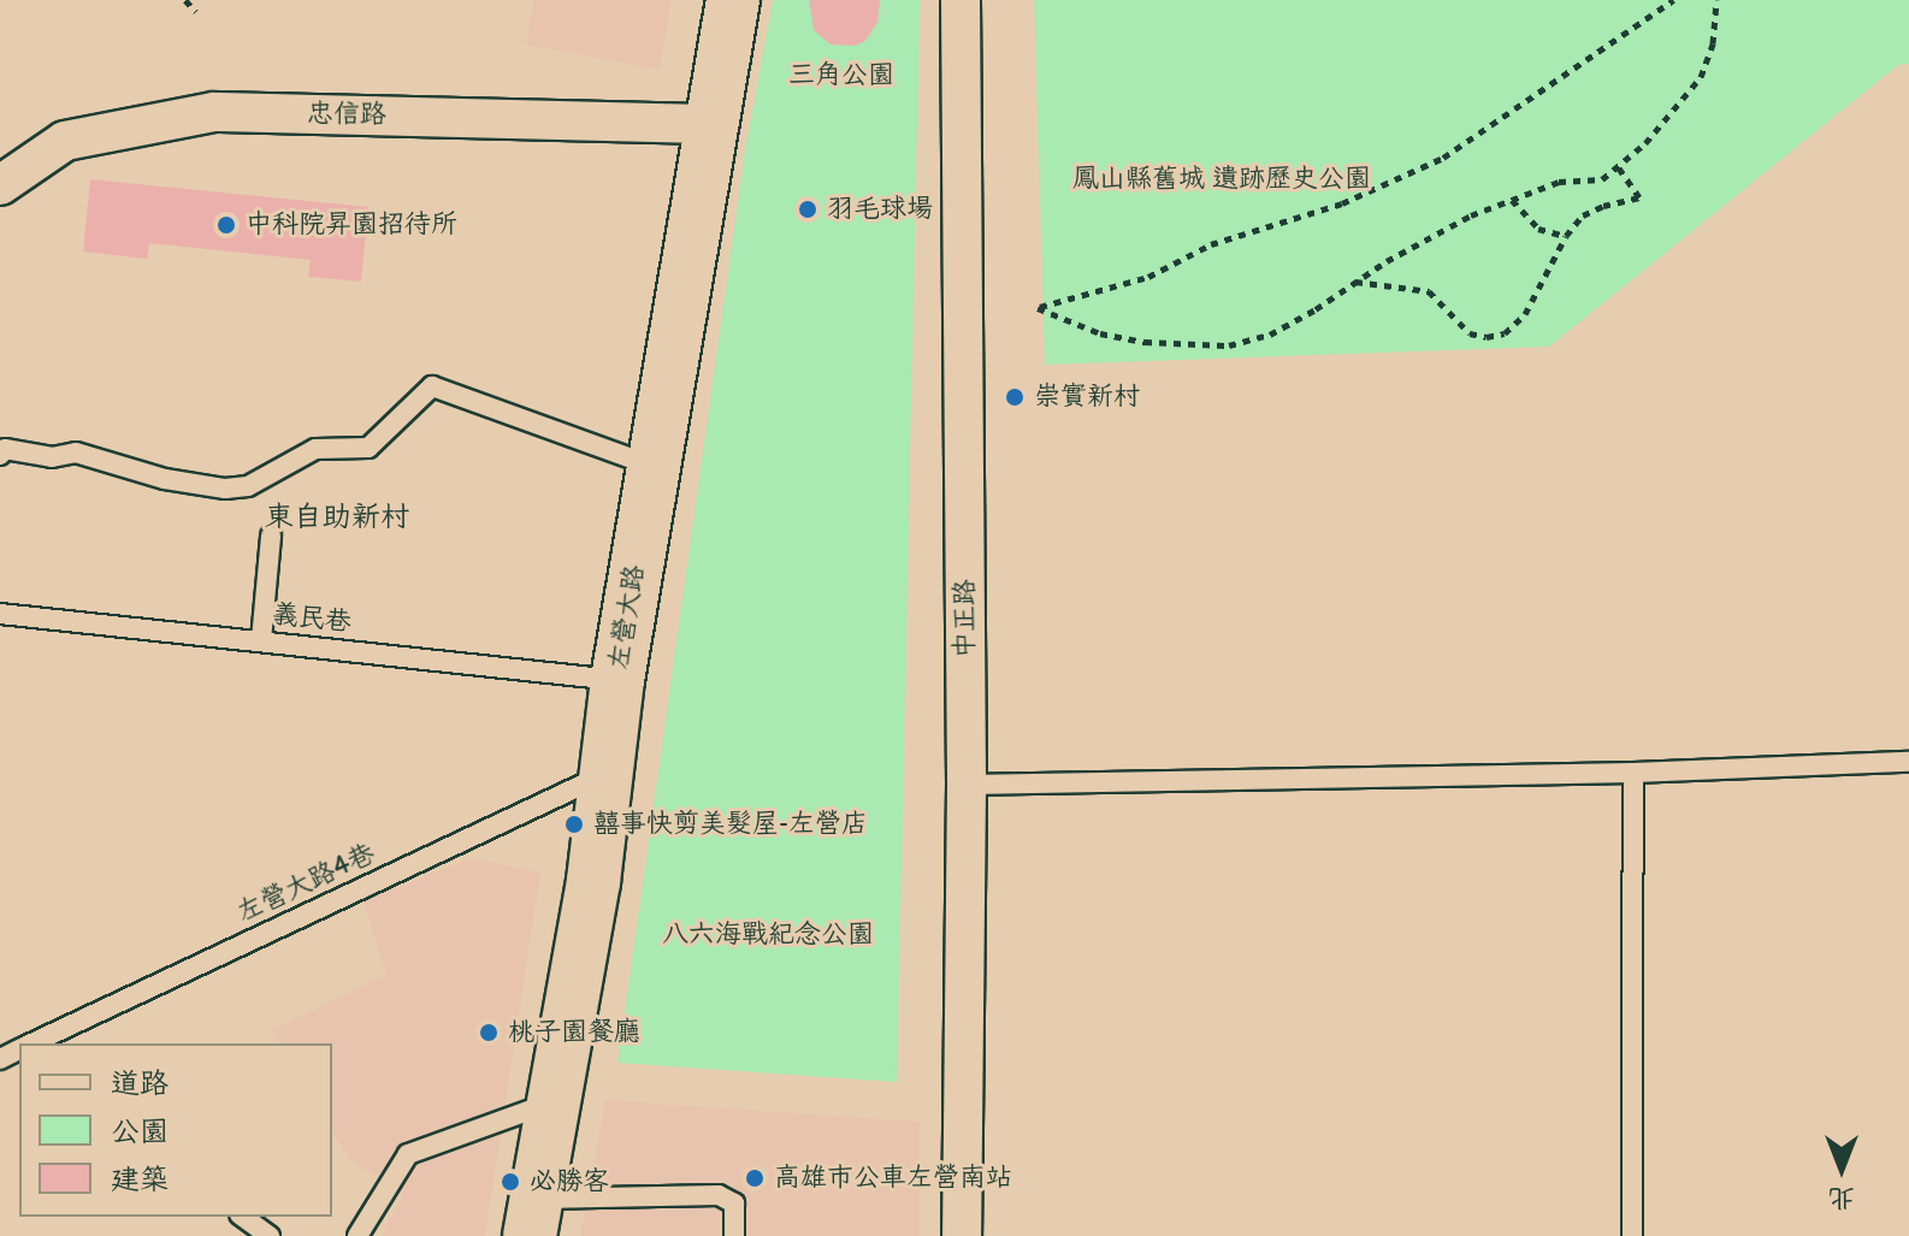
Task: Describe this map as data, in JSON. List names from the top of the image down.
{
  "streets": {
    "street": ["忠信路", "左營大路", "中正路"],
    "lane": ["義民巷", "左營大路4巷"]
  },
  "crossings": [
    ["忠信路", "左營大路"],
    ["左營大路", "義民巷"],
    ["左營大路", "左營大路4巷"]
  ],
  "districts": ["東自助新村"],
  "parks": ["三角公園", "鳳山縣舊城 遺跡歷史公園", "八六海戰紀念公園"],
  "places": [
    "羽毛球場",
    "中科院昇園招待所",
    "崇實新村",
    "囍事快剪美髮屋-左營店",
    "桃子園餐廳",
    "高雄市公車左營南站",
    "必勝客"
  ],
  "legend": ["道路", "公園", "建築"],
  "north": "bottom"
}
